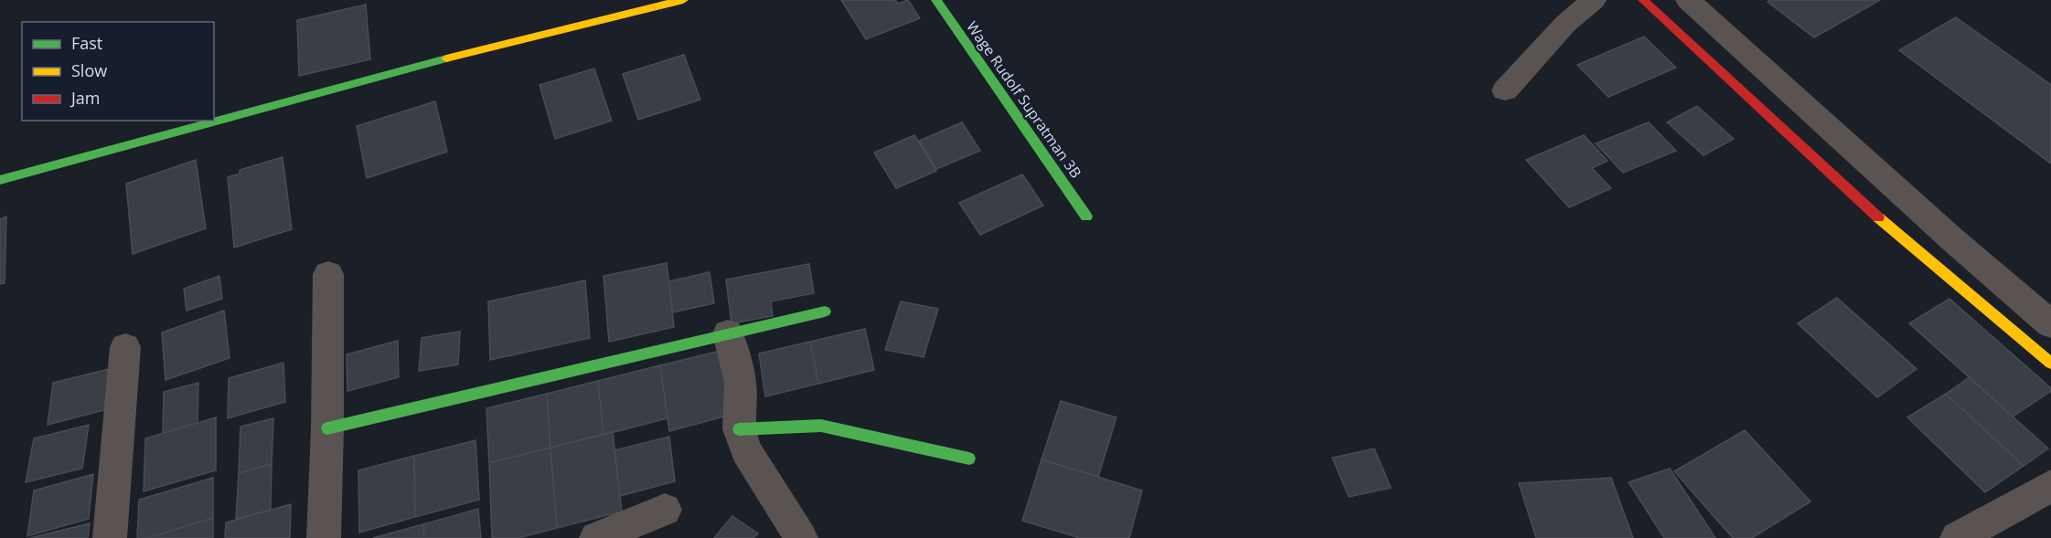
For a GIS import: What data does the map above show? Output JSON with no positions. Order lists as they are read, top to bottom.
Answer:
{
  "streets": {
    "street": ["Wage Rudolf Supratman 3B"]
  },
  "legend": ["Fast", "Slow", "Jam"]
}
